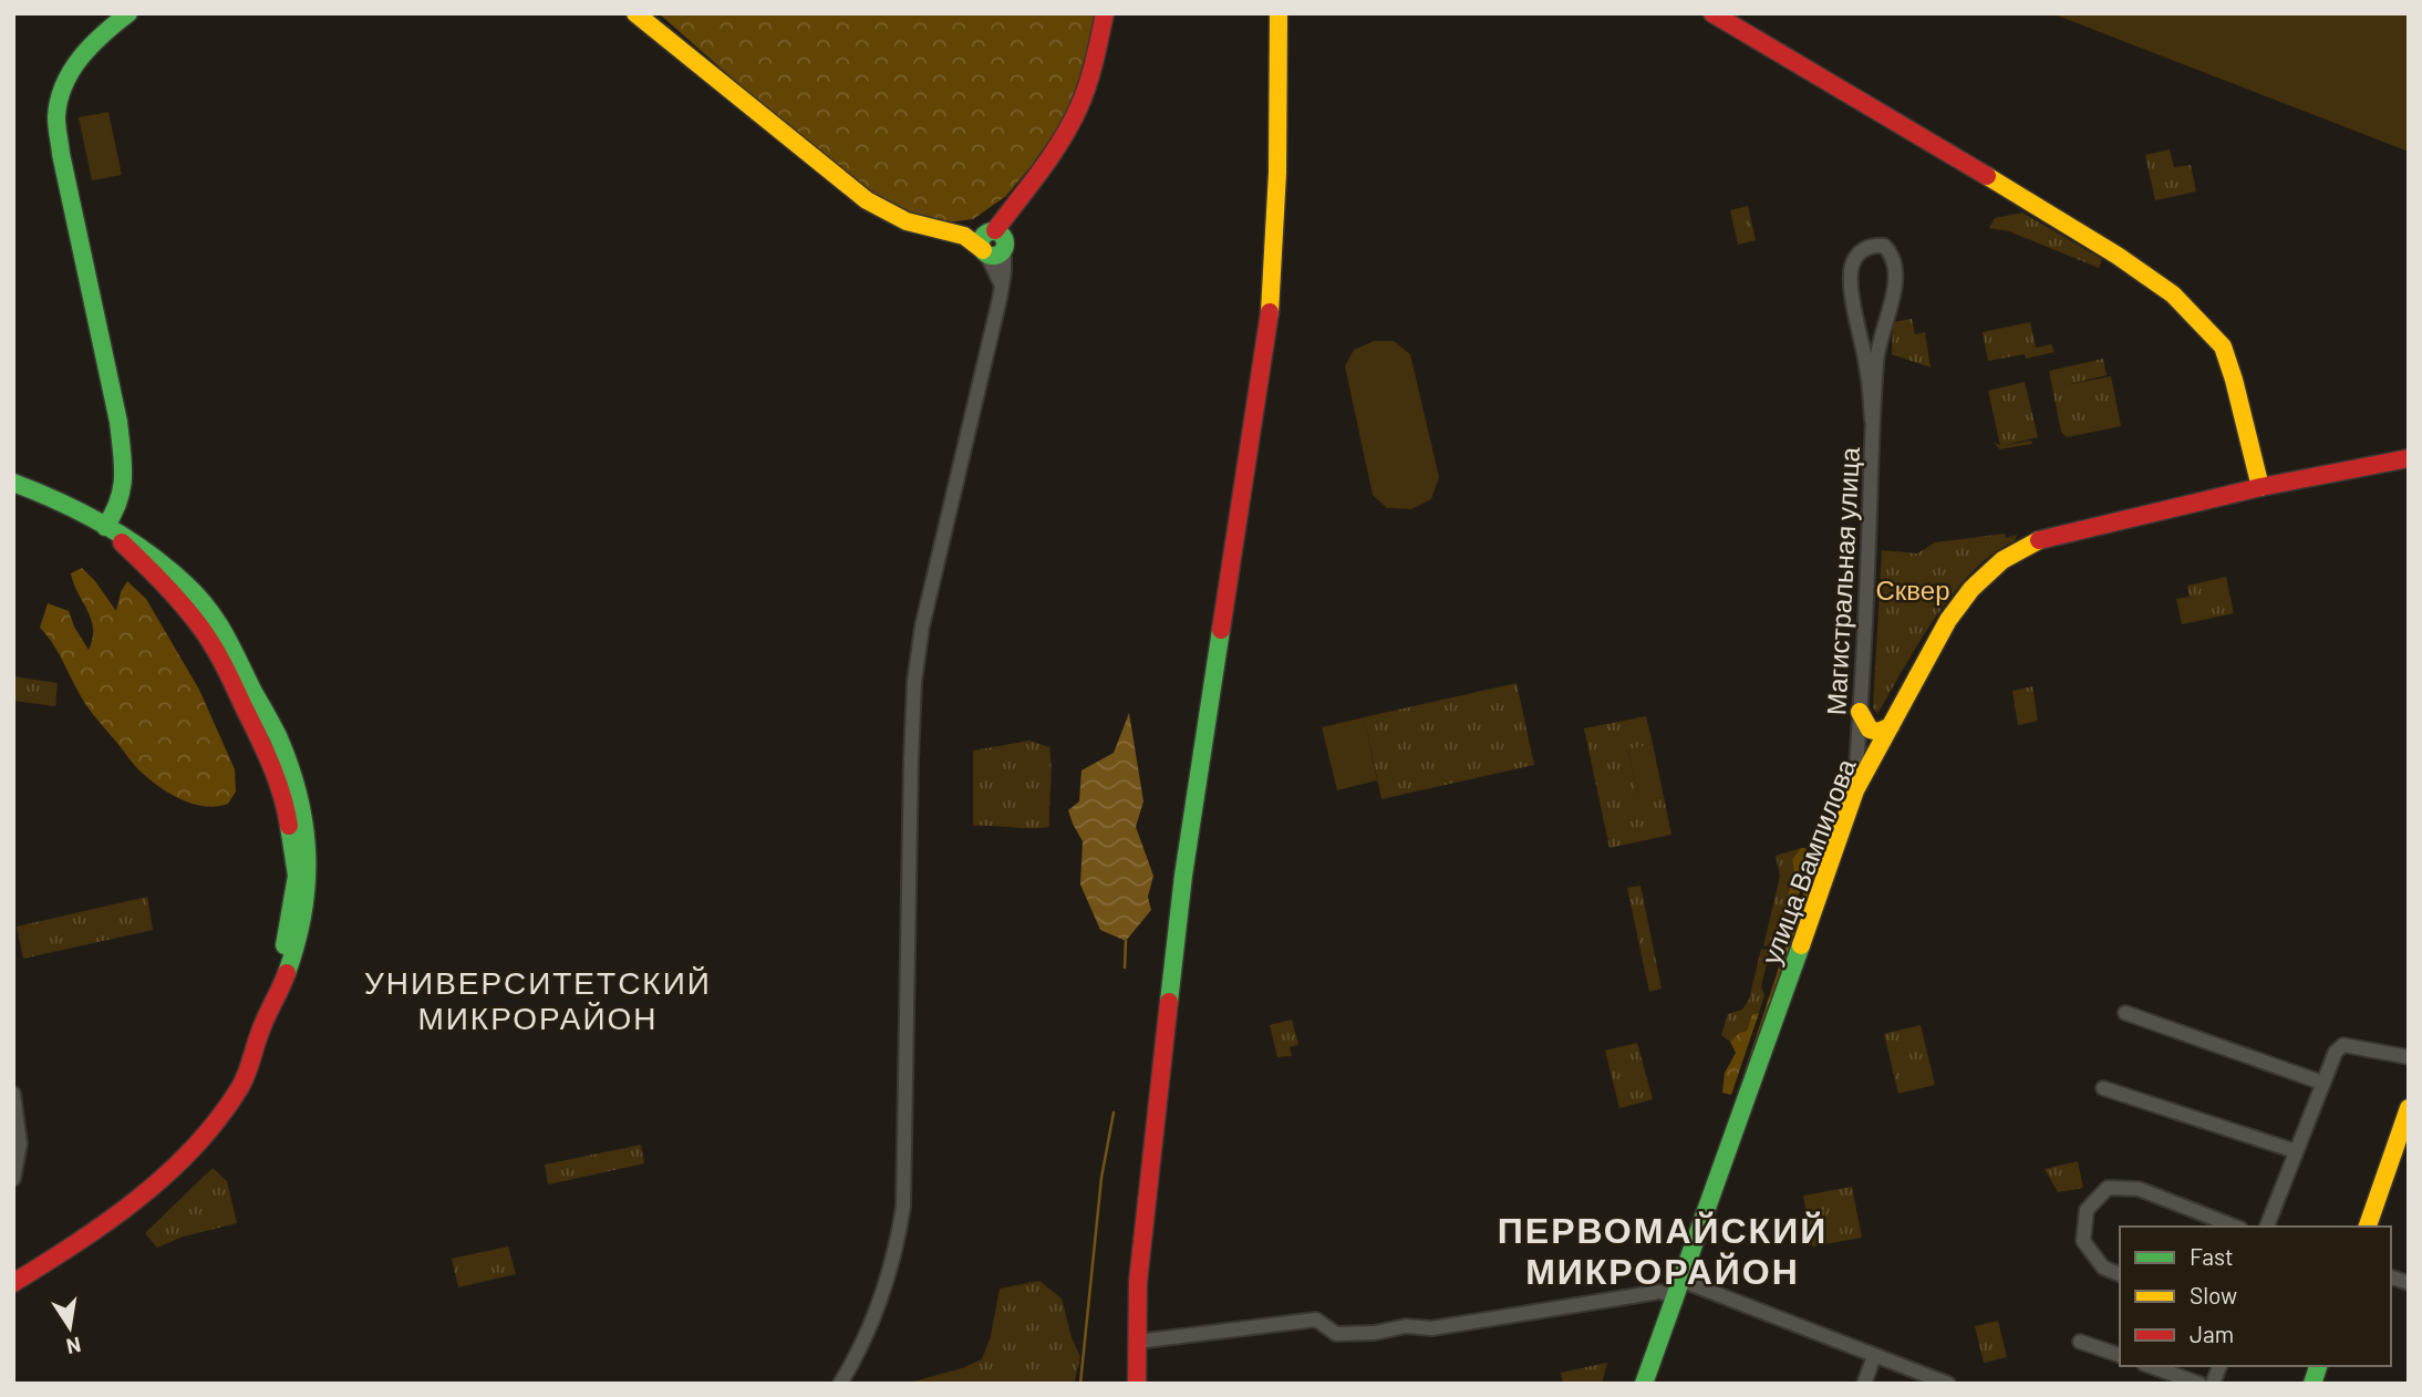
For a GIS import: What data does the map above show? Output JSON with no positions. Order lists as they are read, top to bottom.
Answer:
{
  "streets": {
    "street": ["Магистральная улица", "улица Вампилова"]
  },
  "crossings": [
    ["Магистральная улица", "улица Вампилова"]
  ],
  "districts": ["УНИВЕРСИТЕТСКИЙ МИКРОРАЙОН", "ПЕРВОМАЙСКИЙ МИКРОРАЙОН"],
  "parks": ["Сквер"],
  "legend": ["Fast", "Slow", "Jam"],
  "north": "bottom"
}
